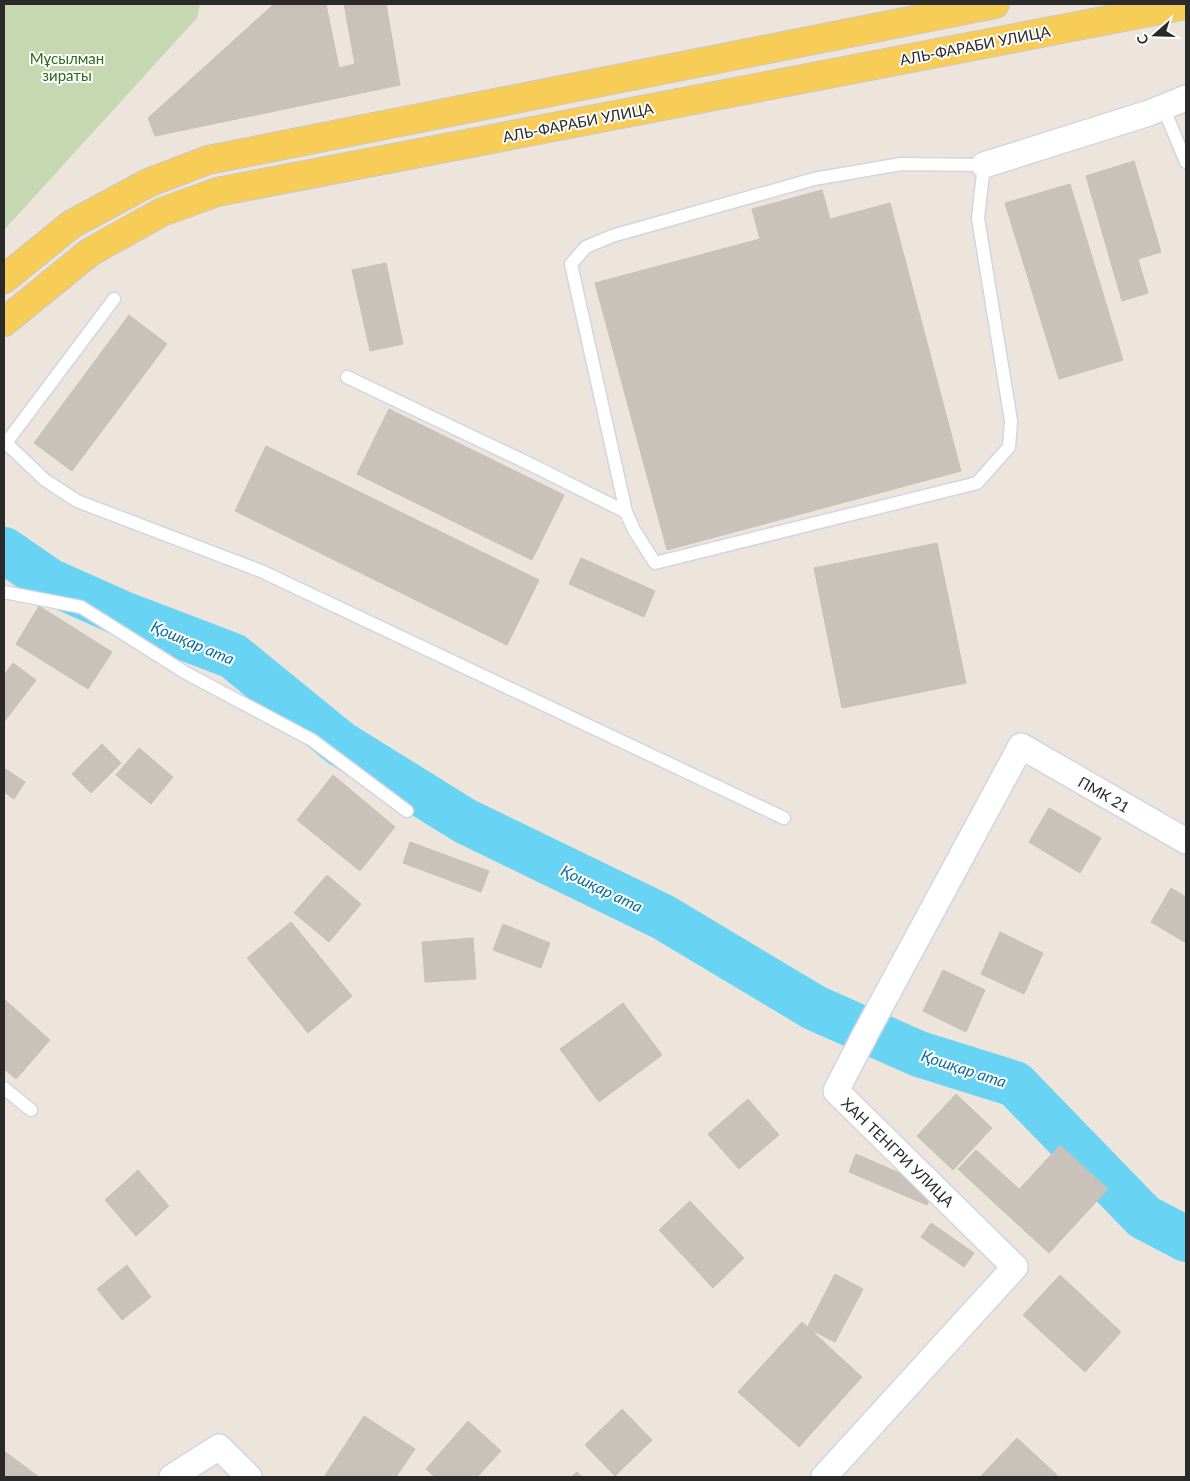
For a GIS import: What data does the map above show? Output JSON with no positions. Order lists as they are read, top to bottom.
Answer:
{
  "streets": {
    "main road": ["АЛЬ-ФАРАБИ УЛИЦА"],
    "street": ["ПМК 21", "ХАН ТЕНГРИ УЛИЦА"]
  },
  "crossings": [
    ["ПМК 21", "ХАН ТЕНГРИ УЛИЦА"]
  ],
  "water": ["Қошқар ата"],
  "parks": ["Мұсылман зираты"],
  "north": "left"
}
